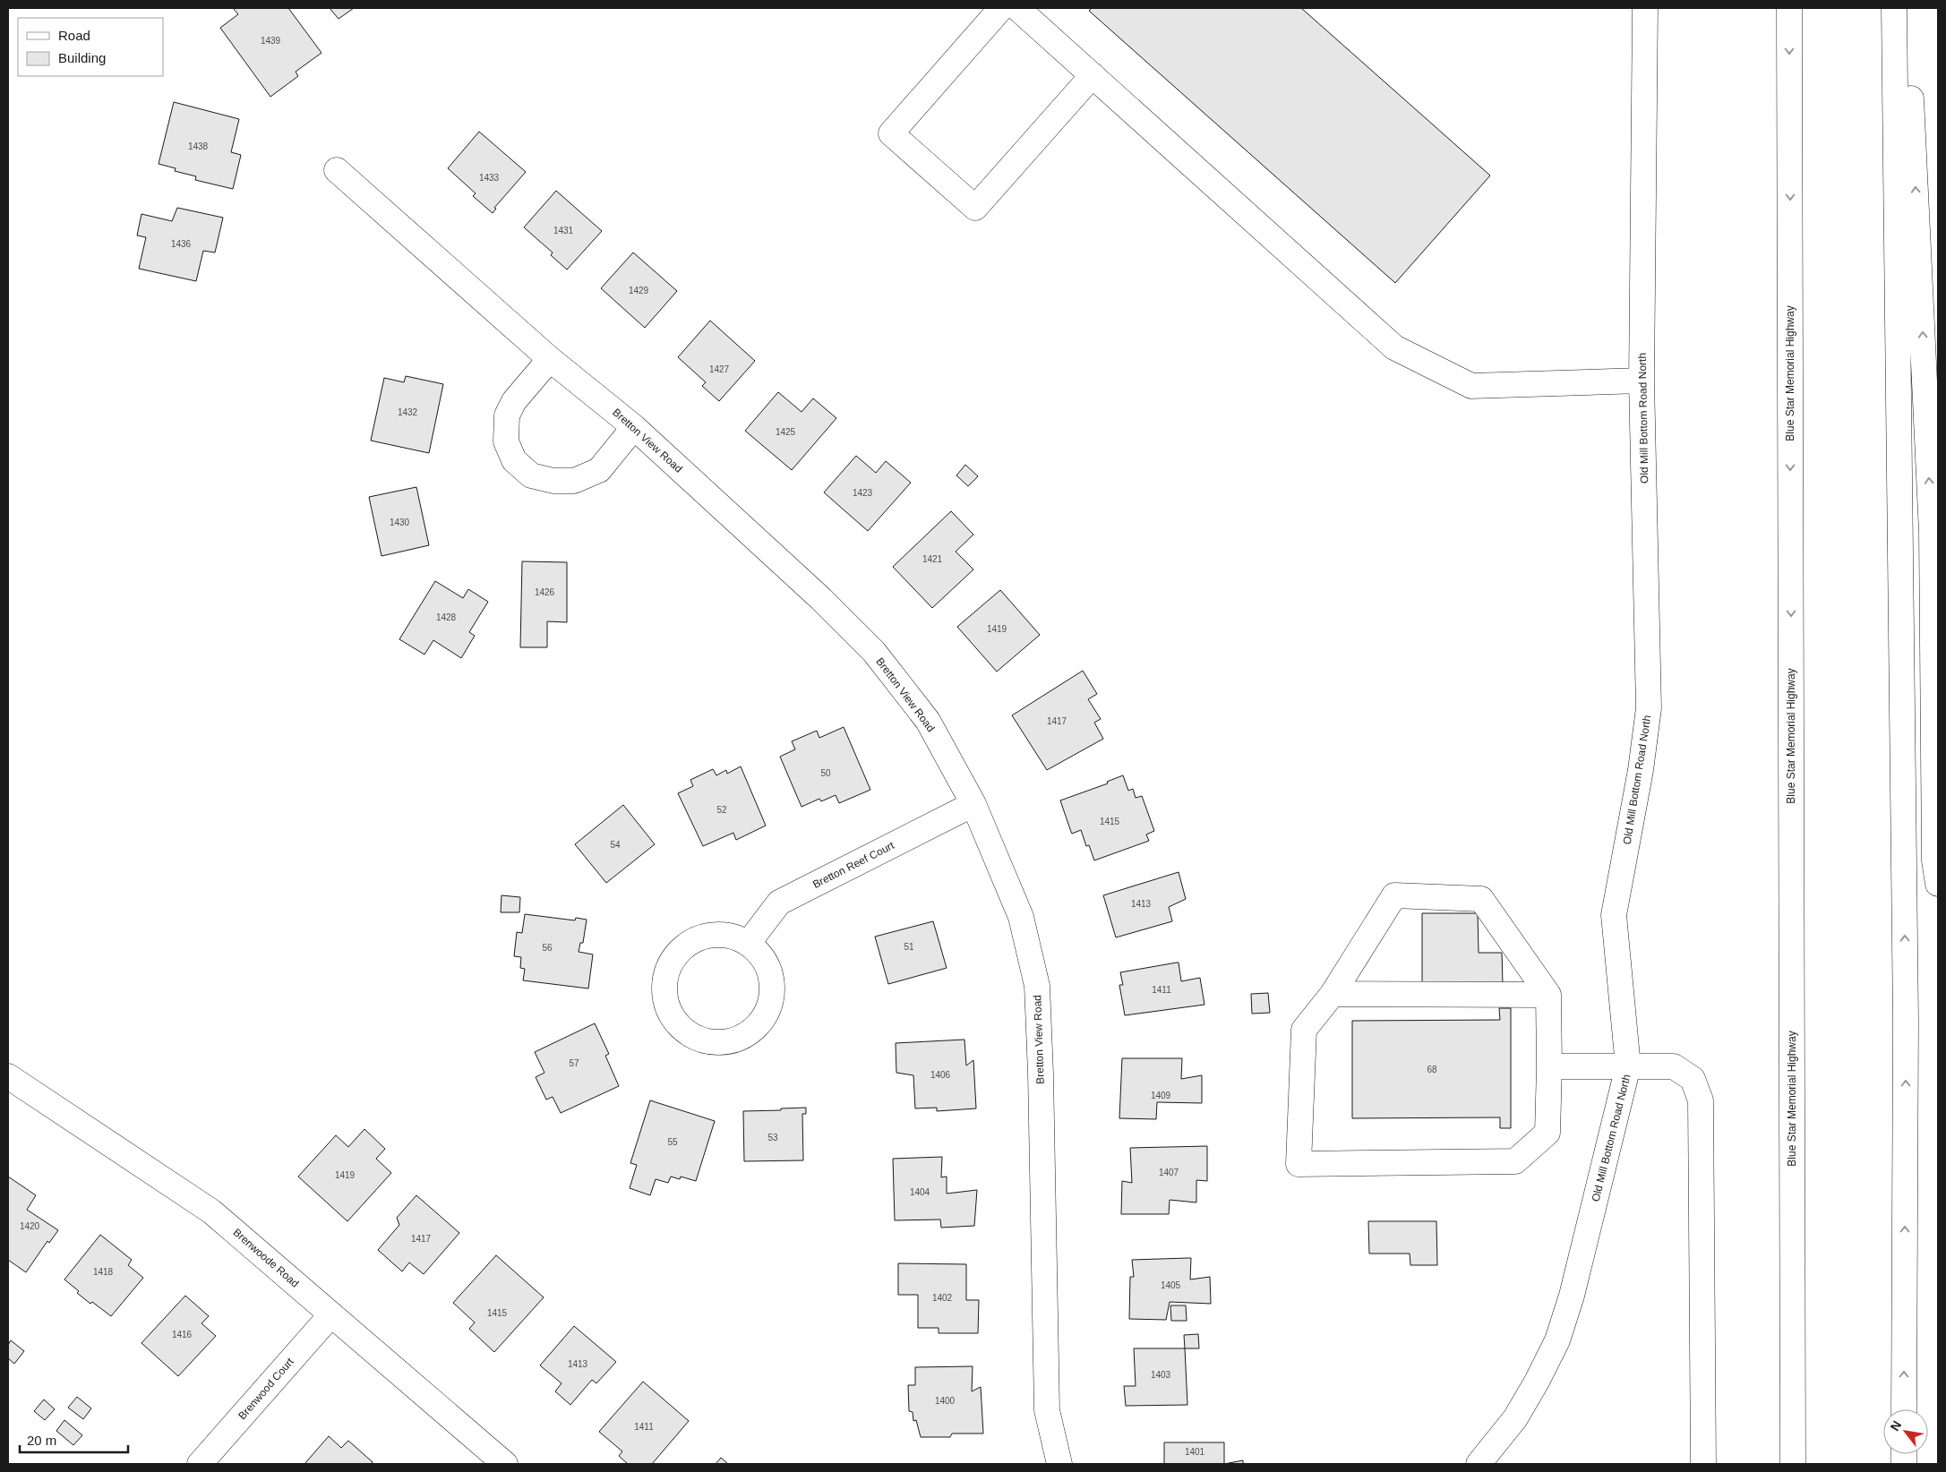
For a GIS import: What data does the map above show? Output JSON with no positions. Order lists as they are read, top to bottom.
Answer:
{
  "streets": {
    "main road": [
      "Blue Star Memorial Highway",
      "Old Mill Bottom Road North",
      "Bretton View Road",
      "Bretton Reef Court",
      "Brenwoode Road",
      "Brenwood Court"
    ]
  },
  "crossings": [
    ["Bretton View Road", "Bretton Reef Court"],
    ["Brenwoode Road", "Brenwood Court"]
  ],
  "house_numbers": [
    "1439",
    "1438",
    "1433",
    "1431",
    "1436",
    "1429",
    "1427",
    "1432",
    "1425",
    "1423",
    "1430",
    "1421",
    "1426",
    "1428",
    "1419",
    "1417",
    "50",
    "52",
    "1415",
    "54",
    "1413",
    "51",
    "56",
    "1411",
    "57",
    "68",
    "1406",
    "1409",
    "53",
    "55",
    "1407",
    "1419",
    "1404",
    "1420",
    "1417",
    "1418",
    "1405",
    "1402",
    "1415",
    "1416",
    "1413",
    "1403",
    "1400",
    "1411",
    "1401"
  ],
  "legend": ["Road", "Building"],
  "scale_bar": "20 m",
  "north": "top left"
}
